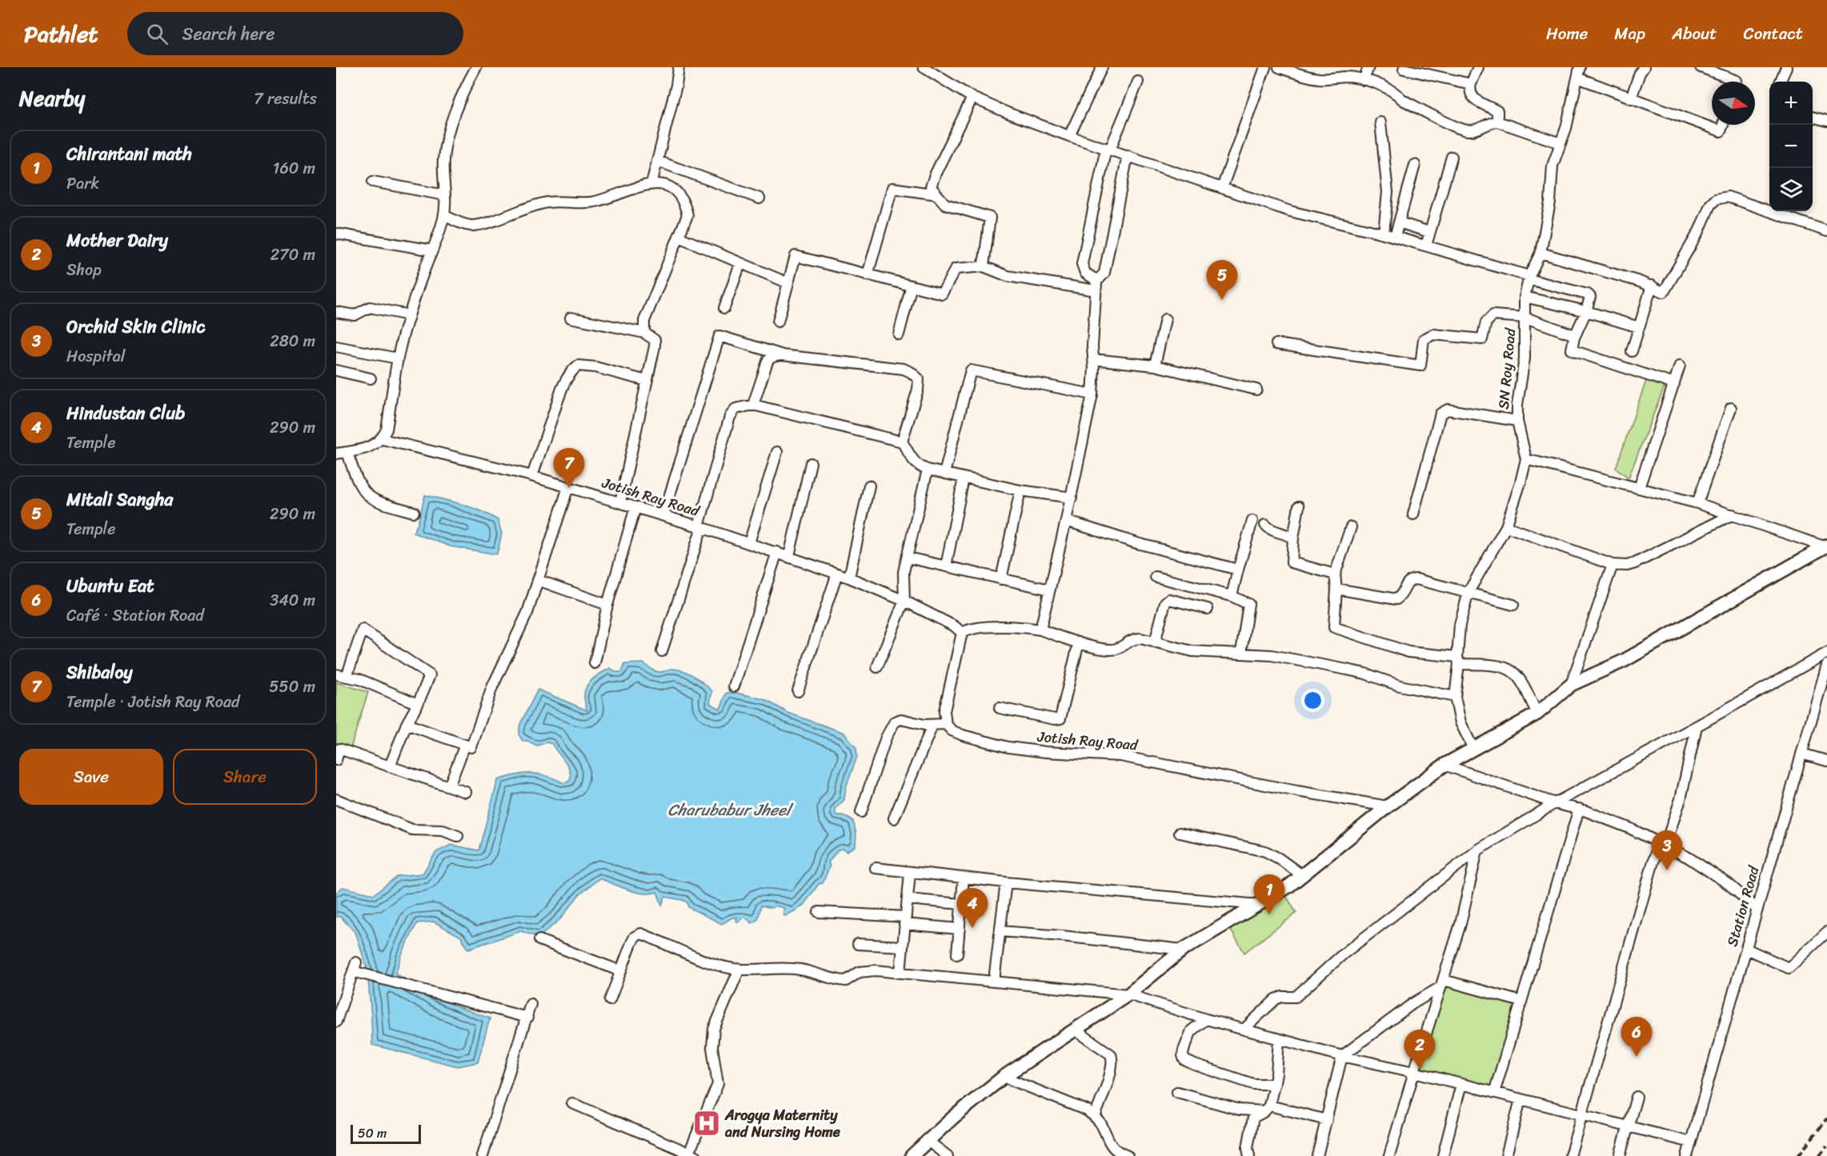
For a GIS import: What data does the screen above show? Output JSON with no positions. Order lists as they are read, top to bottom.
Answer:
{
  "streets": {
    "street": ["SN Roy Road", "Jotish Ray Road", "Station Road"]
  },
  "water": ["Charubabur Jheel"],
  "places": {
    "hospital": ["Arogya Maternity and Nursing Home"]
  },
  "scale_bar": "50 m",
  "north": "right",
  "page": {
    "header": "Pathlet",
    "search": "Search here",
    "nav": [
      "Home",
      "Map",
      "About",
      "Contact"
    ],
    "heading": ["Nearby", "7 results"],
    "map_buttons": ["+", "−"],
    "list": [
      {
        "mark": "1",
        "name": "Chirantani math",
        "note": "Park",
        "value": "160 m"
      },
      {
        "mark": "2",
        "name": "Mother Dairy",
        "note": "Shop",
        "value": "270 m"
      },
      {
        "mark": "3",
        "name": "Orchid Skin Clinic",
        "note": "Hospital",
        "value": "280 m"
      },
      {
        "mark": "4",
        "name": "Hindustan Club",
        "note": "Temple",
        "value": "290 m"
      },
      {
        "mark": "5",
        "name": "Mitali Sangha",
        "note": "Temple",
        "value": "290 m"
      },
      {
        "mark": "6",
        "name": "Ubuntu Eat",
        "note": "Café · Station Road",
        "value": "340 m"
      },
      {
        "mark": "7",
        "name": "Shibaloy",
        "note": "Temple · Jotish Ray Road",
        "value": "550 m"
      }
    ],
    "pins": [
      "5",
      "7",
      "3",
      "1",
      "4",
      "6",
      "2"
    ],
    "buttons": ["Save", "Share"],
    "scale": "50 m"
  }
}
